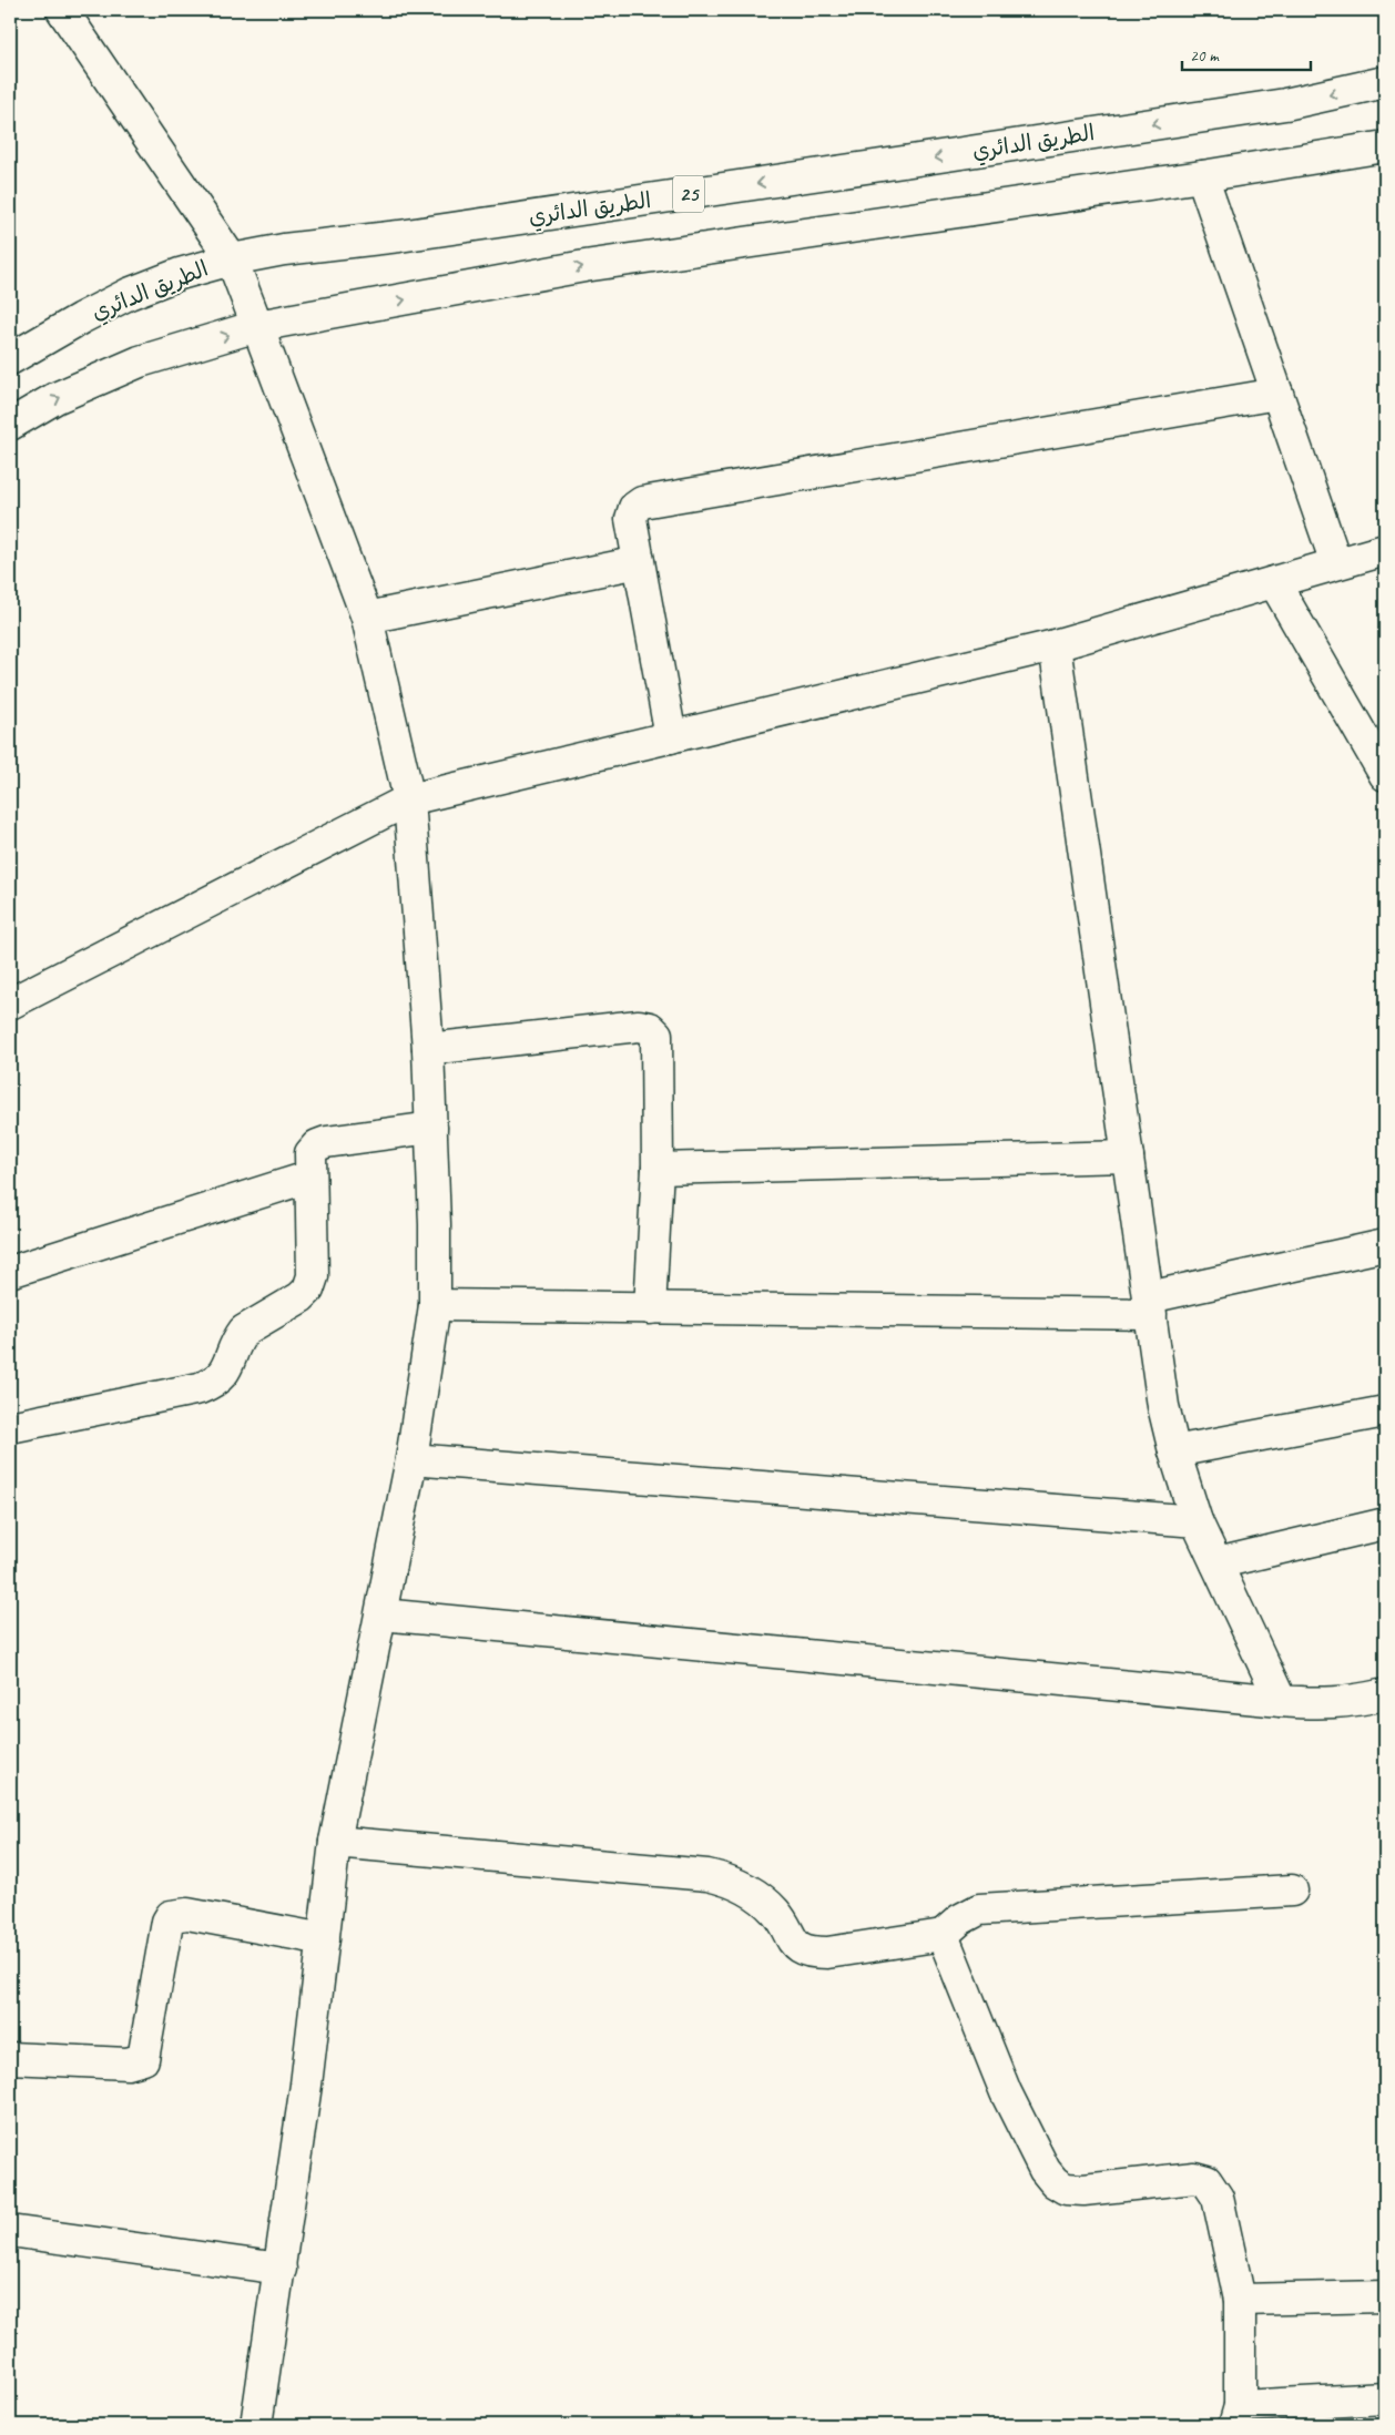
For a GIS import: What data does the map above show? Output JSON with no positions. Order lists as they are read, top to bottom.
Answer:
{
  "streets": {
    "main road": ["الطريق الدائري", "25"]
  },
  "scale_bar": "20 m"
}
